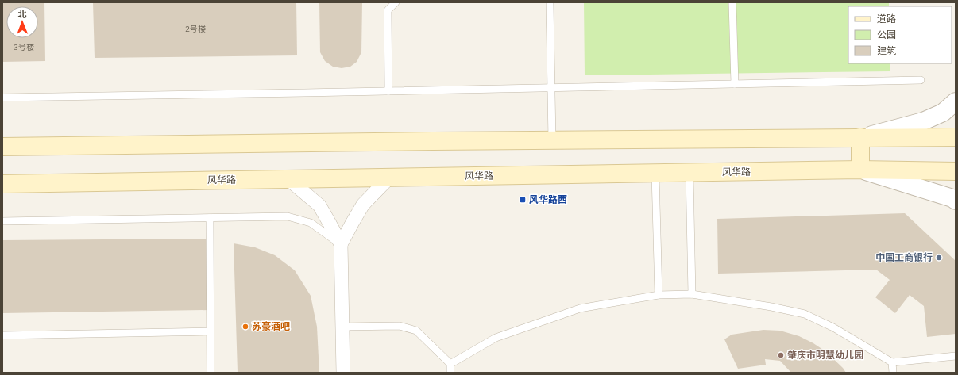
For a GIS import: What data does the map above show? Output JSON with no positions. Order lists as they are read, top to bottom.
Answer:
{
  "streets": {
    "main road": ["风华路"]
  },
  "places": {
    "transit": ["风华路西"],
    "other": ["中国工商银行", "苏豪酒吧", "肇庆市明慧幼儿园"]
  },
  "house_numbers": ["2号楼", "3号楼"],
  "legend": ["道路", "公园", "建筑"],
  "north": "top"
}
